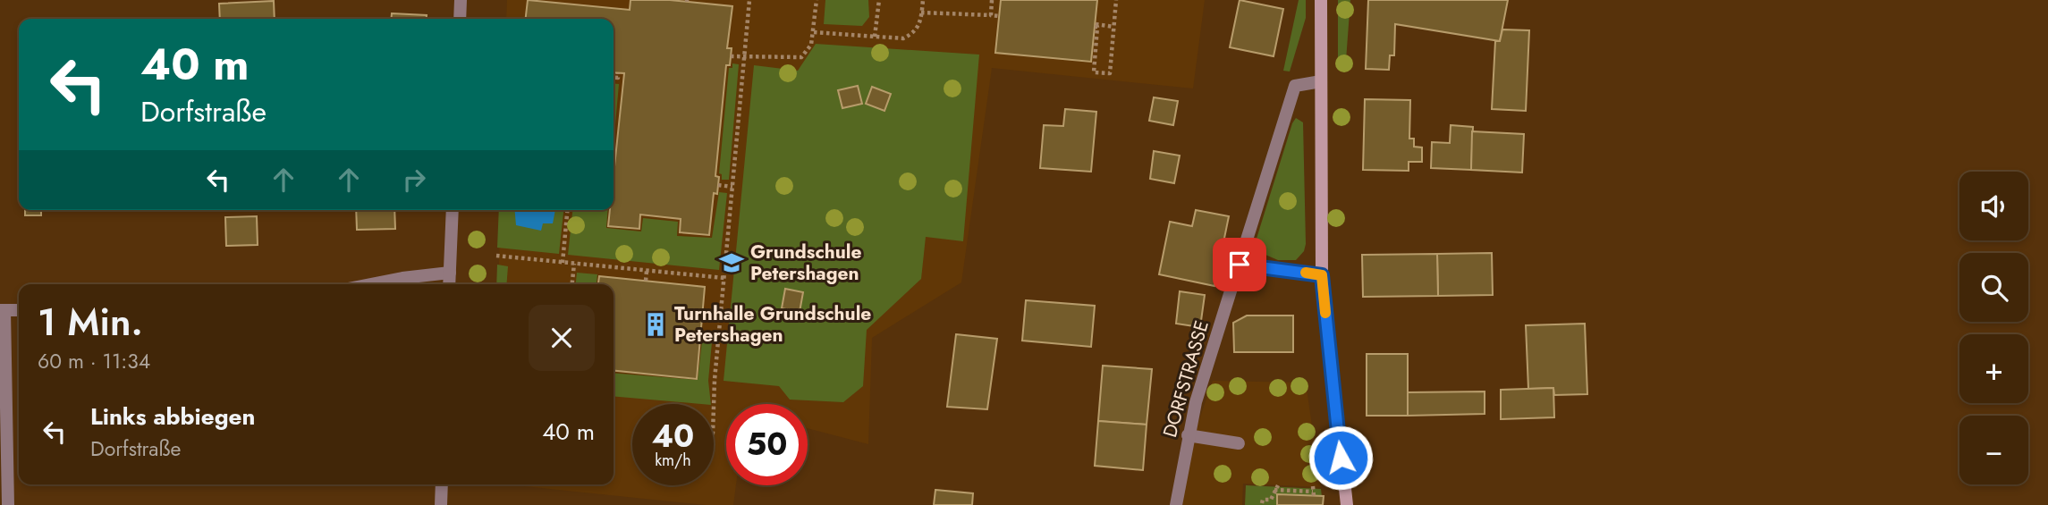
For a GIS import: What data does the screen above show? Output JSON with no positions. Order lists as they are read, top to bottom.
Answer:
{
  "streets": {
    "street": ["DORFSTRASSE"]
  },
  "places": {
    "school or university": ["Grundschule Petershagen"],
    "building": ["Turnhalle Grundschule Petershagen"]
  },
  "page": {
    "turn": ["40 m", "Dorfstraße"],
    "map_buttons": ["+", "−"],
    "heading": ["1 Min.", "60 m · 11:34"],
    "list": [
      {
        "name": "Links abbiegen",
        "note": "Dorfstraße",
        "value": "40 m"
      }
    ],
    "speed": "40 km/h",
    "limit": "50"
  }
}
